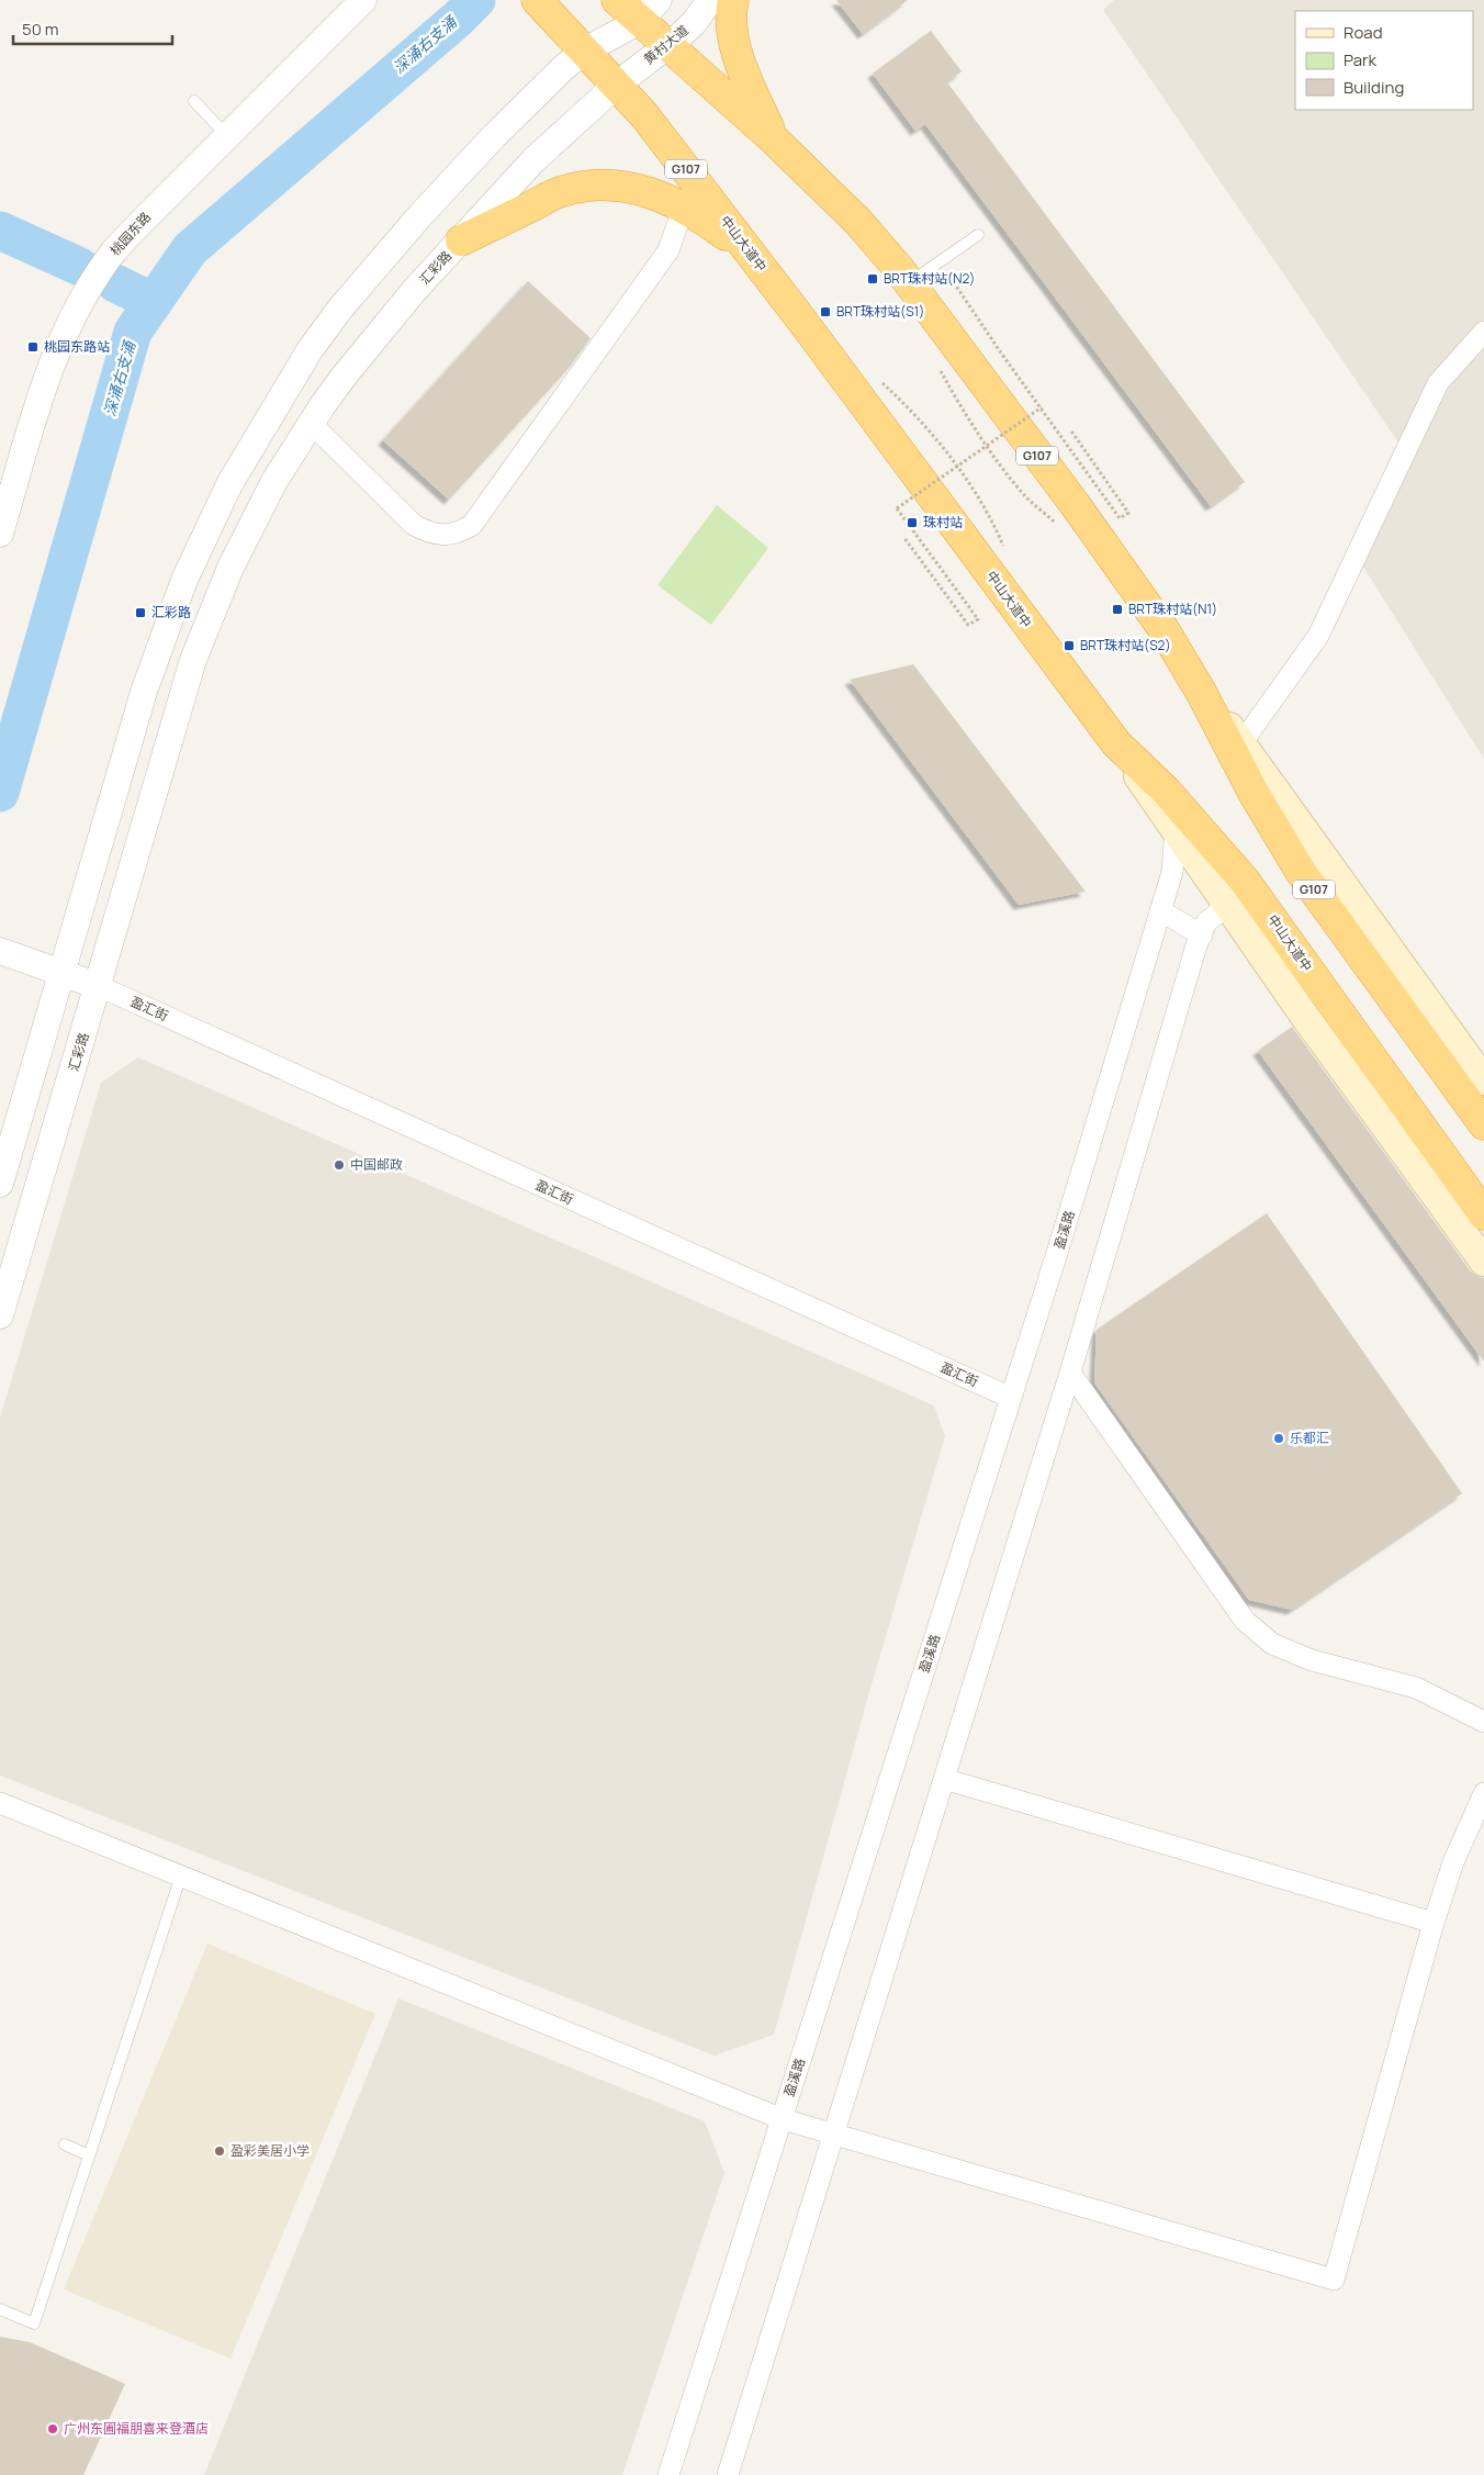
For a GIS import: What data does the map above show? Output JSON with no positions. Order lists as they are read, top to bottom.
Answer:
{
  "streets": {
    "highway": ["G107", "中山大道中"],
    "street": [
      "黄村大道",
      "桃园东路",
      "汇彩路",
      "盈汇街",
      "盈溪路"
    ]
  },
  "crossings": [
    ["黄村大道", "G107"],
    ["黄村大道", "中山大道中"],
    ["黄村大道", "汇彩路"],
    ["中山大道中", "汇彩路"],
    ["汇彩路", "盈汇街"],
    ["盈汇街", "盈溪路"]
  ],
  "water": ["深涌右支涌"],
  "places": {
    "transit": [
      "BRT珠村站(N2)",
      "BRT珠村站(S1)",
      "桃园东路站",
      "珠村站",
      "BRT珠村站(N1)",
      "汇彩路",
      "BRT珠村站(S2)"
    ],
    "other": [
      "中国邮政",
      "乐都汇",
      "盈彩美居小学",
      "广州东圃福朋喜来登酒店"
    ]
  },
  "legend": ["Road", "Park", "Building"],
  "scale_bar": "50 m"
}
